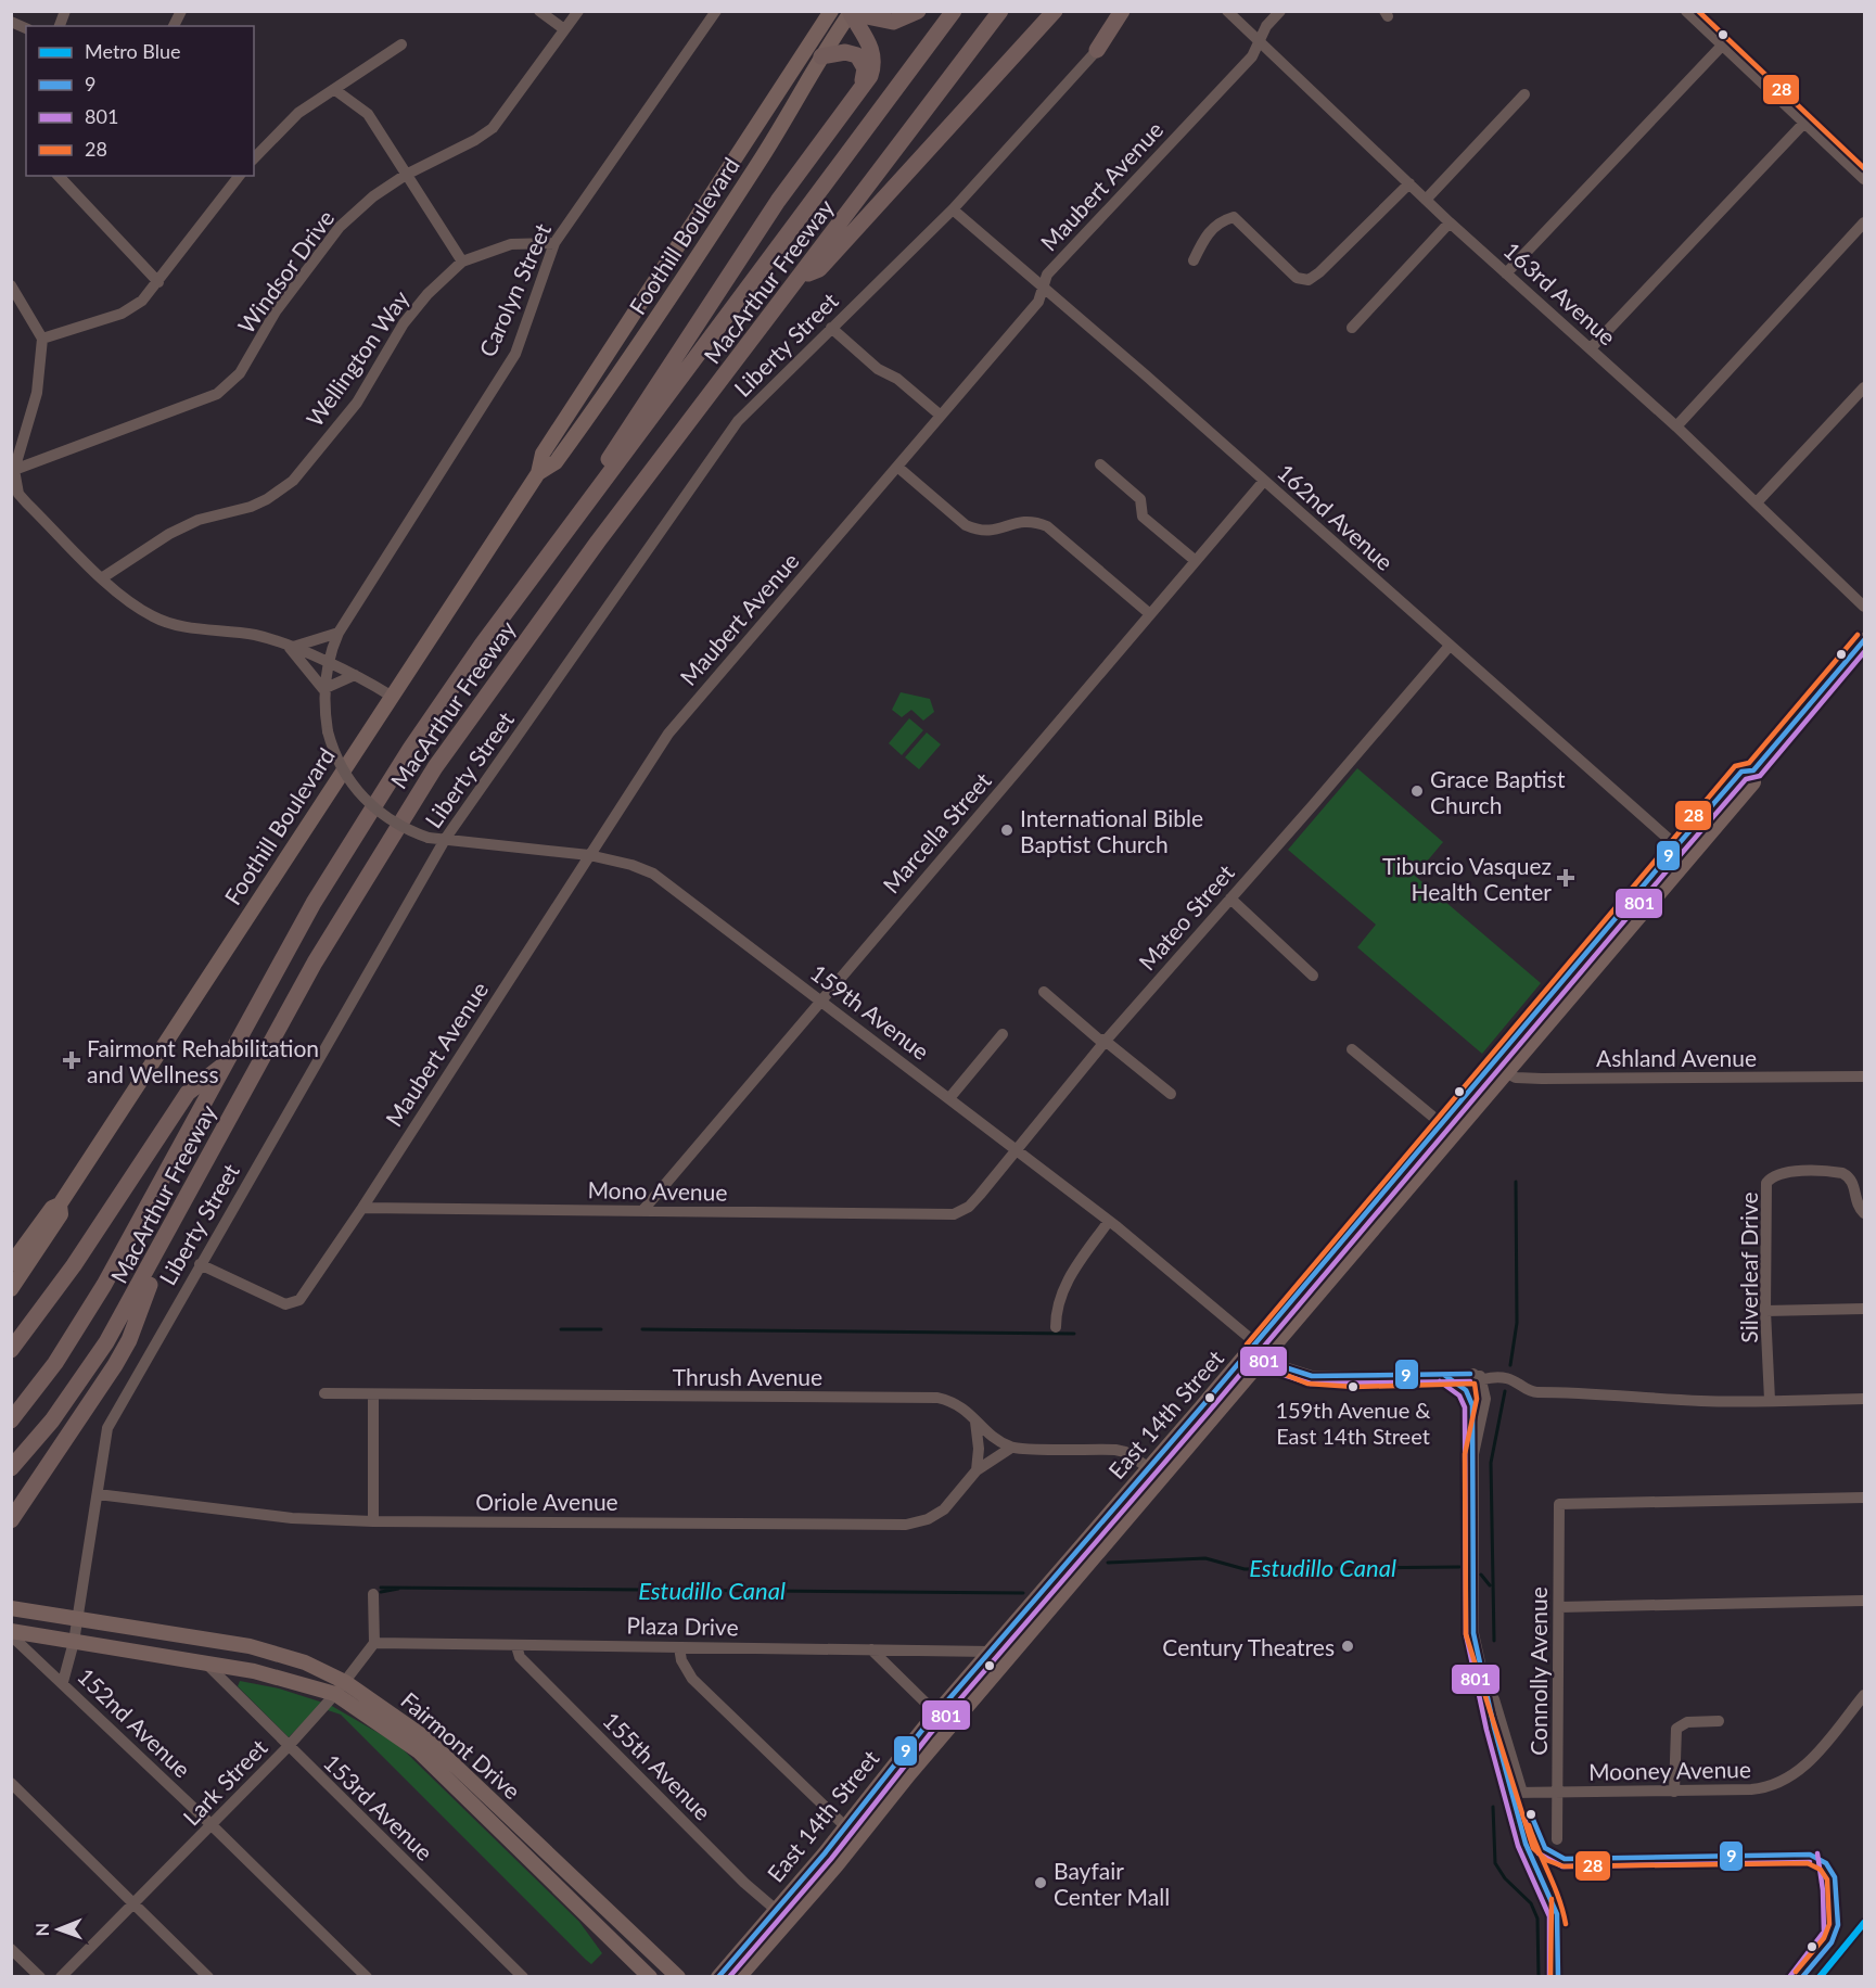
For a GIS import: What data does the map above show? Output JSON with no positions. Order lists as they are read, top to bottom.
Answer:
{
  "streets": {
    "highway": ["MacArthur Freeway"],
    "main road": ["Foothill Boulevard", "East 14th Street", "Fairmont Drive"],
    "street": [
      "Maubert Avenue",
      "Windsor Drive",
      "Carolyn Street",
      "163rd Avenue",
      "Liberty Street",
      "Wellington Way",
      "162nd Avenue",
      "Marcella Street",
      "Mateo Street",
      "159th Avenue",
      "Ashland Avenue",
      "Mono Avenue",
      "Silverleaf Drive",
      "Thrush Avenue",
      "Oriole Avenue",
      "Plaza Drive",
      "Connolly Avenue",
      "152nd Avenue",
      "155th Avenue",
      "Mooney Avenue",
      "Lark Street",
      "153rd Avenue"
    ]
  },
  "crossings": [
    ["Maubert Avenue", "163rd Avenue"],
    ["Maubert Avenue", "Liberty Street"],
    ["Maubert Avenue", "162nd Avenue"],
    ["Maubert Avenue", "159th Avenue"],
    ["Maubert Avenue", "Mono Avenue"],
    ["Carolyn Street", "Wellington Way"],
    ["Carolyn Street", "159th Avenue"],
    ["Liberty Street", "162nd Avenue"],
    ["Liberty Street", "159th Avenue"],
    ["Liberty Street", "Oriole Avenue"],
    ["Liberty Street", "152nd Avenue"],
    ["Liberty Street", "Fairmont Drive"],
    ["162nd Avenue", "Marcella Street"],
    ["162nd Avenue", "Mateo Street"],
    ["162nd Avenue", "East 14th Street"],
    ["Marcella Street", "159th Avenue"],
    ["Marcella Street", "Mono Avenue"],
    ["Mateo Street", "159th Avenue"],
    ["Mateo Street", "Mono Avenue"],
    ["159th Avenue", "Silverleaf Drive"],
    ["159th Avenue", "East 14th Street"],
    ["Ashland Avenue", "East 14th Street"],
    ["Thrush Avenue", "Oriole Avenue"],
    ["East 14th Street", "Plaza Drive"],
    ["East 14th Street", "155th Avenue"],
    ["Plaza Drive", "155th Avenue"],
    ["Plaza Drive", "Lark Street"],
    ["Connolly Avenue", "Mooney Avenue"],
    ["152nd Avenue", "Fairmont Drive"],
    ["152nd Avenue", "Lark Street"],
    ["Fairmont Drive", "Lark Street"],
    ["Fairmont Drive", "153rd Avenue"],
    ["Lark Street", "153rd Avenue"]
  ],
  "water": ["Estudillo Canal"],
  "places": {
    "other": [
      "Grace Baptist Church",
      "International Bible Baptist Church",
      "159th Avenue & East 14th Street",
      "Century Theatres",
      "Bayfair Center Mall"
    ],
    "health": ["Tiburcio Vasquez Health Center", "Fairmont Rehabilitation and Wellness"]
  },
  "lines": [
    "transit line 28",
    "transit line 9",
    "transit line 801",
    "metro line Blue"
  ],
  "legend": [
    "Metro Blue",
    "9",
    "801",
    "28"
  ],
  "north": "left"
}
